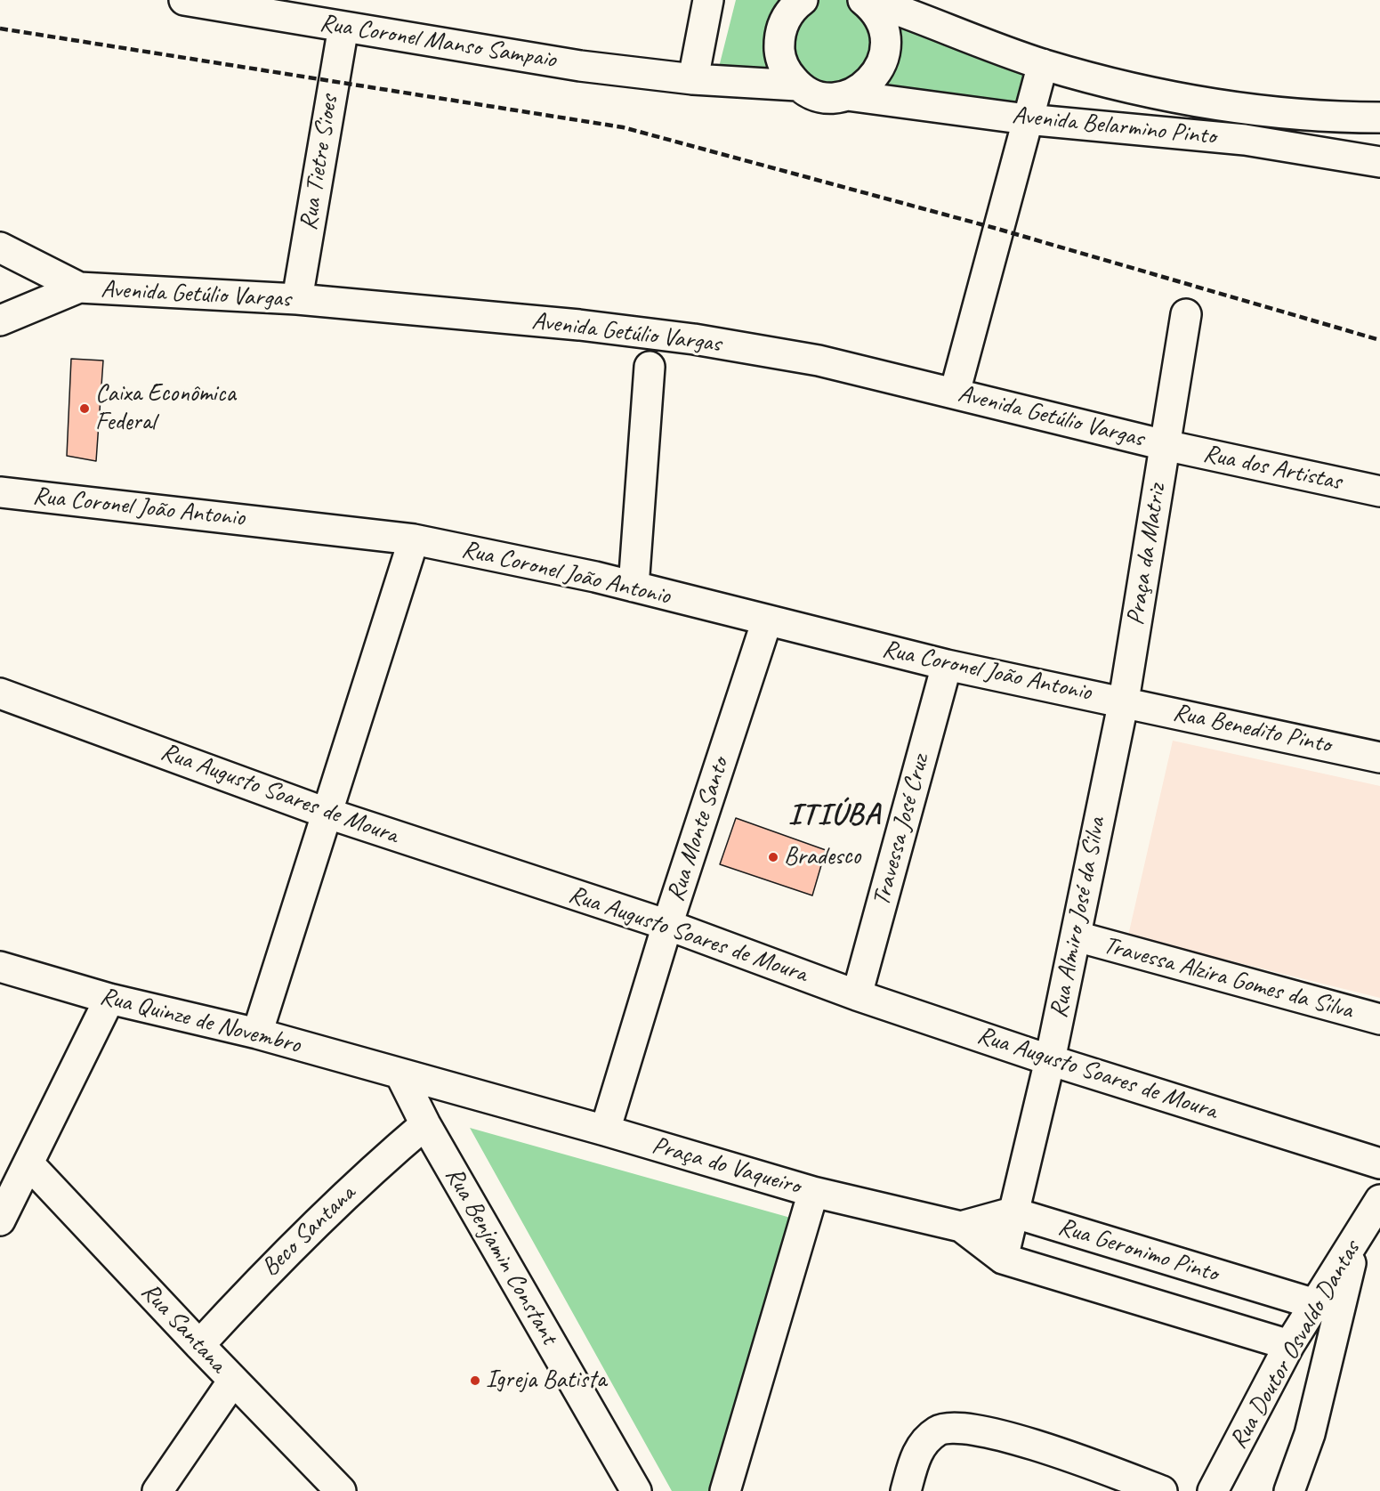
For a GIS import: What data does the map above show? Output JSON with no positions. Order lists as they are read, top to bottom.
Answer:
{
  "streets": {
    "street": [
      "Rua Coronel Manso Sampaio",
      "Avenida Belarmino Pinto",
      "Rua Tietre Sioes",
      "Avenida Getúlio Vargas",
      "Rua dos Artistas",
      "Rua Coronel João Antonio",
      "Praça da Matriz",
      "Rua Benedito Pinto",
      "Rua Augusto Soares de Moura",
      "Rua Monte Santo",
      "Travessa José Cruz",
      "Rua Almiro José da Silva",
      "Travessa Alzira Gomes da Silva",
      "Rua Quinze de Novembro",
      "Praça do Vaqueiro",
      "Beco Santana",
      "Rua Geronimo Pinto",
      "Rua Benjamin Constant",
      "Rua Santana",
      "Rua Doutor Osvaldo Dantas"
    ]
  },
  "crossings": [
    ["Rua Coronel Manso Sampaio", "Avenida Belarmino Pinto"],
    ["Rua Coronel Manso Sampaio", "Rua Tietre Sioes"],
    ["Rua Tietre Sioes", "Avenida Getúlio Vargas"],
    ["Avenida Getúlio Vargas", "Rua dos Artistas"],
    ["Avenida Getúlio Vargas", "Praça da Matriz"],
    ["Rua dos Artistas", "Praça da Matriz"],
    ["Rua Coronel João Antonio", "Praça da Matriz"],
    ["Rua Coronel João Antonio", "Rua Benedito Pinto"],
    ["Rua Coronel João Antonio", "Rua Monte Santo"],
    ["Rua Coronel João Antonio", "Travessa José Cruz"],
    ["Rua Coronel João Antonio", "Rua Almiro José da Silva"],
    ["Praça da Matriz", "Rua Benedito Pinto"],
    ["Praça da Matriz", "Rua Almiro José da Silva"],
    ["Rua Benedito Pinto", "Rua Almiro José da Silva"],
    ["Rua Augusto Soares de Moura", "Rua Monte Santo"],
    ["Rua Augusto Soares de Moura", "Travessa José Cruz"],
    ["Rua Augusto Soares de Moura", "Rua Almiro José da Silva"],
    ["Rua Monte Santo", "Praça do Vaqueiro"],
    ["Rua Almiro José da Silva", "Travessa Alzira Gomes da Silva"],
    ["Rua Almiro José da Silva", "Rua Geronimo Pinto"],
    ["Rua Quinze de Novembro", "Praça do Vaqueiro"],
    ["Rua Quinze de Novembro", "Rua Benjamin Constant"],
    ["Praça do Vaqueiro", "Rua Geronimo Pinto"],
    ["Praça do Vaqueiro", "Rua Benjamin Constant"],
    ["Beco Santana", "Rua Benjamin Constant"],
    ["Beco Santana", "Rua Santana"],
    ["Rua Geronimo Pinto", "Rua Doutor Osvaldo Dantas"]
  ],
  "districts": ["ITIÚBA"],
  "places": ["Caixa Econômica Federal", "Bradesco", "Igreja Batista"]
}
